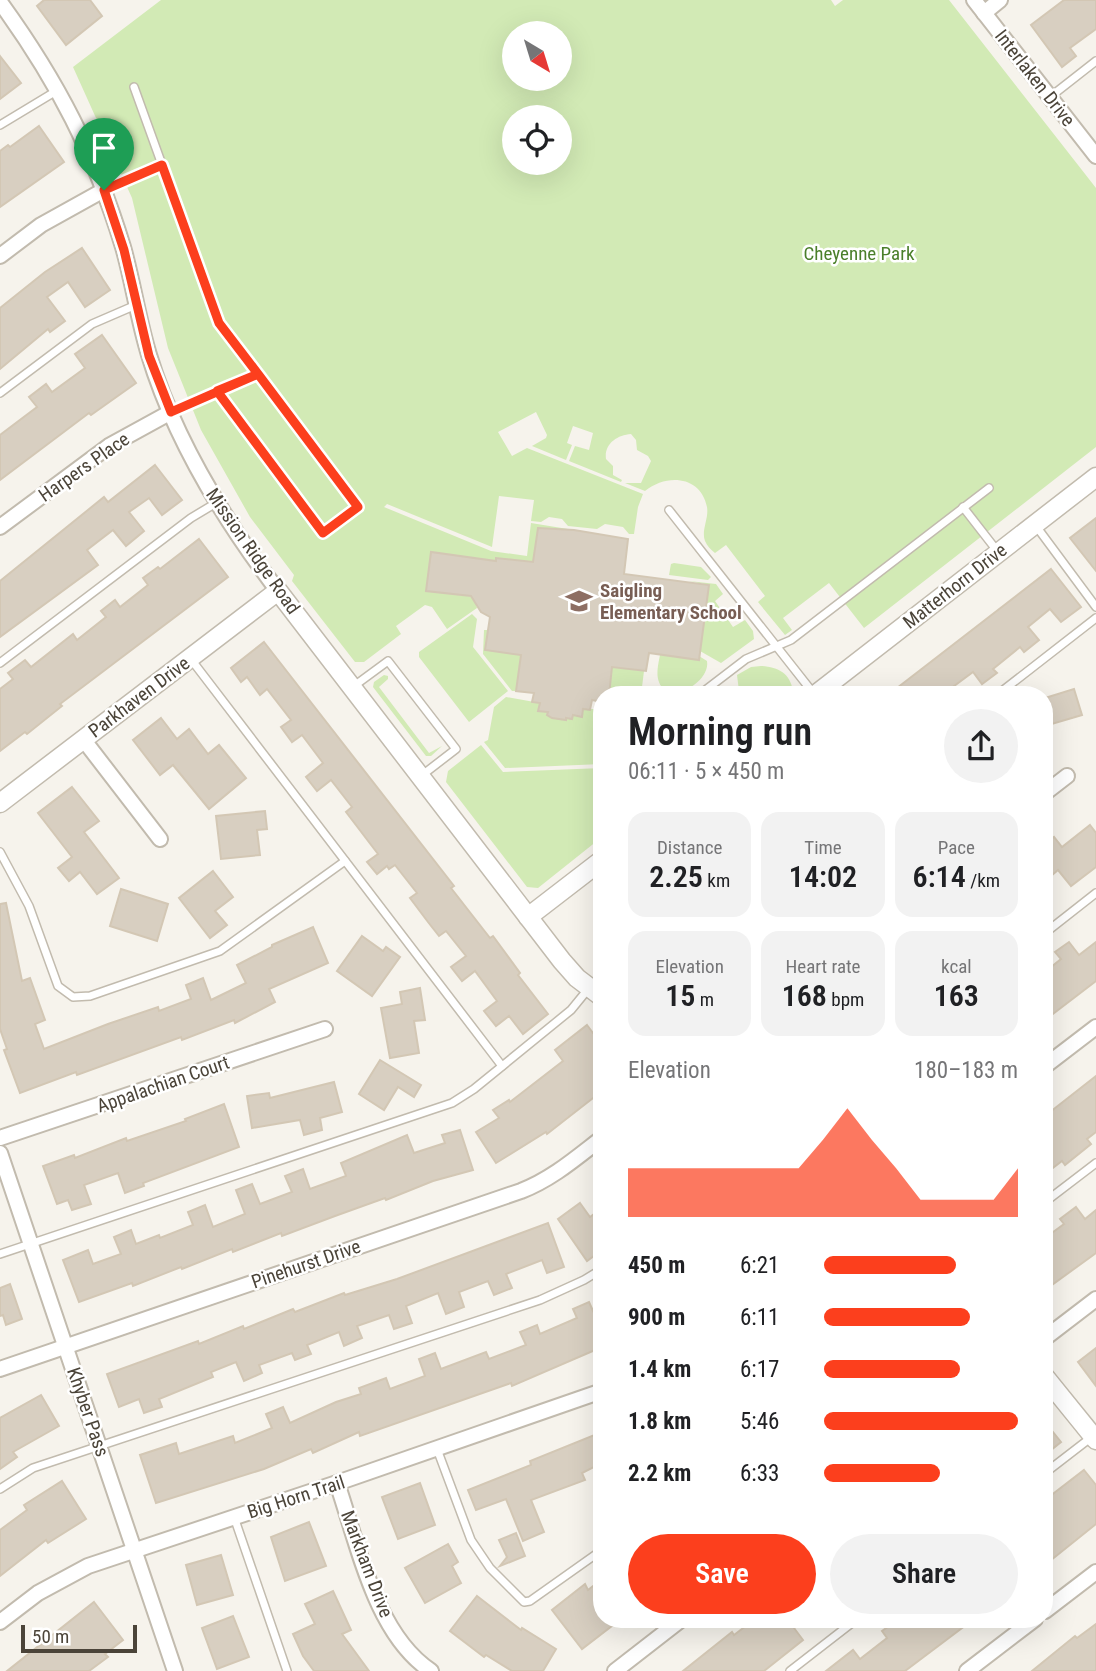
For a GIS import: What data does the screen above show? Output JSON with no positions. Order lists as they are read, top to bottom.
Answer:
{
  "streets": {
    "street": [
      "Interlaken Drive",
      "Harpers Place",
      "Mission Ridge Road",
      "Matterhorn Drive",
      "Parkhaven Drive",
      "Appalachian Court",
      "Pinehurst Drive",
      "Khyber Pass",
      "Big Horn Trail",
      "Markham Drive"
    ]
  },
  "crossings": [
    ["Harpers Place", "Mission Ridge Road"],
    ["Mission Ridge Road", "Parkhaven Drive"],
    ["Pinehurst Drive", "Khyber Pass"],
    ["Khyber Pass", "Big Horn Trail"],
    ["Big Horn Trail", "Markham Drive"]
  ],
  "parks": ["Cheyenne Park"],
  "places": {
    "school or university": ["Saigling Elementary School"]
  },
  "scale_bar": "50 m",
  "north": "bottom right",
  "page": {
    "heading": ["Morning run", "06:11 · 5 × 450 m"],
    "stats": [
      ["Distance", "2.25 km"],
      ["Time", "14:02"],
      ["Pace", "6:14 /km"],
      ["Elevation", "15 m"],
      ["Heart rate", "168 bpm"],
      ["kcal", "163"]
    ],
    "chart": ["Elevation", "180–183 m"],
    "list": [
      {
        "name": "450 m",
        "note": "6:21"
      },
      {
        "name": "900 m",
        "note": "6:11"
      },
      {
        "name": "1.4 km",
        "note": "6:17"
      },
      {
        "name": "1.8 km",
        "note": "5:46"
      },
      {
        "name": "2.2 km",
        "note": "6:33"
      }
    ],
    "buttons": ["Save", "Share"],
    "scale": "50 m"
  }
}
